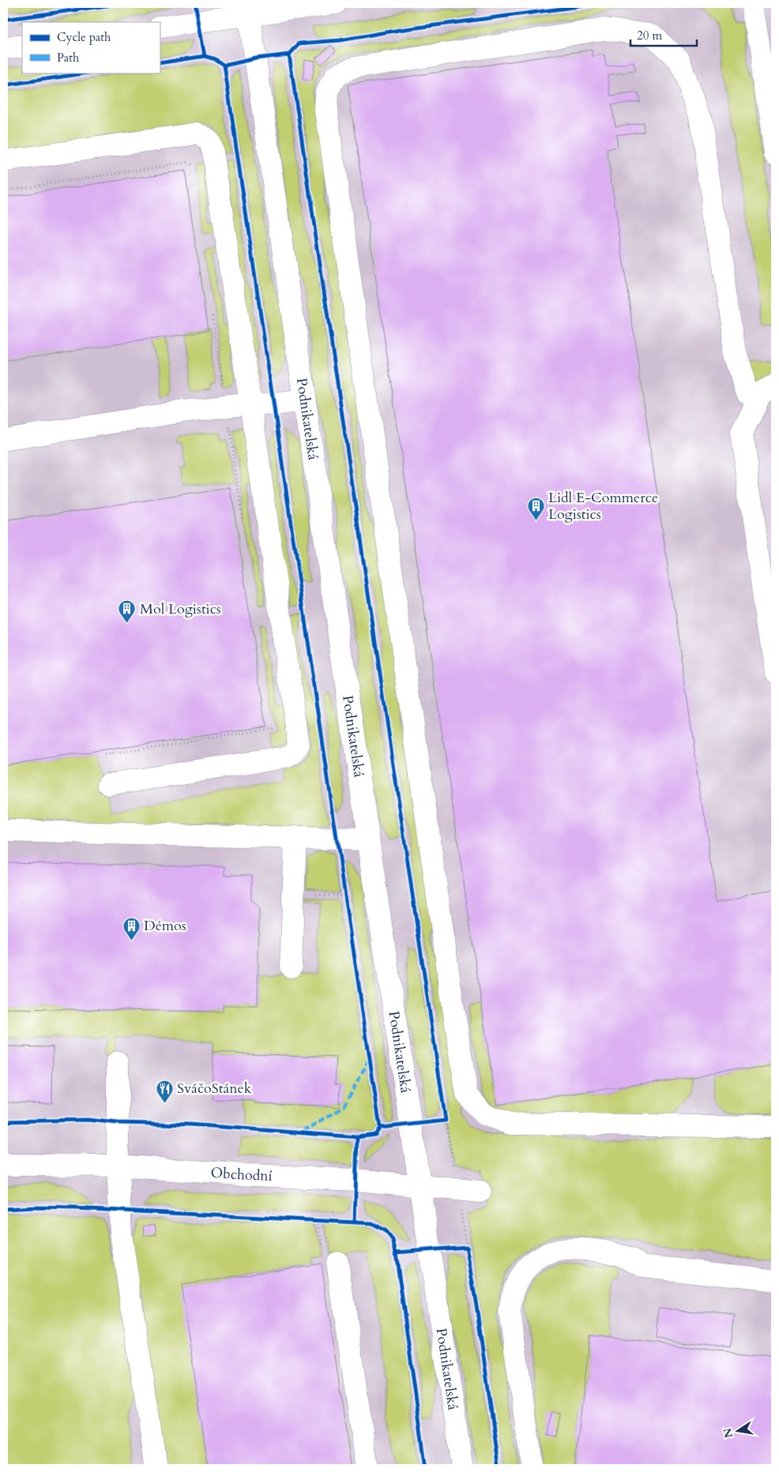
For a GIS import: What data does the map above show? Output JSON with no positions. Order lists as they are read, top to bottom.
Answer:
{
  "streets": {
    "street": ["Podnikatelská", "Obchodní"]
  },
  "crossings": [
    ["Podnikatelská", "Obchodní"]
  ],
  "places": {
    "building": ["Lidl E-Commerce Logistics", "Mol Logistics", "Démos"],
    "restaurant": ["SváčoStánek"]
  },
  "legend": ["Cycle path", "Path"],
  "scale_bar": "20 m",
  "north": "left"
}
